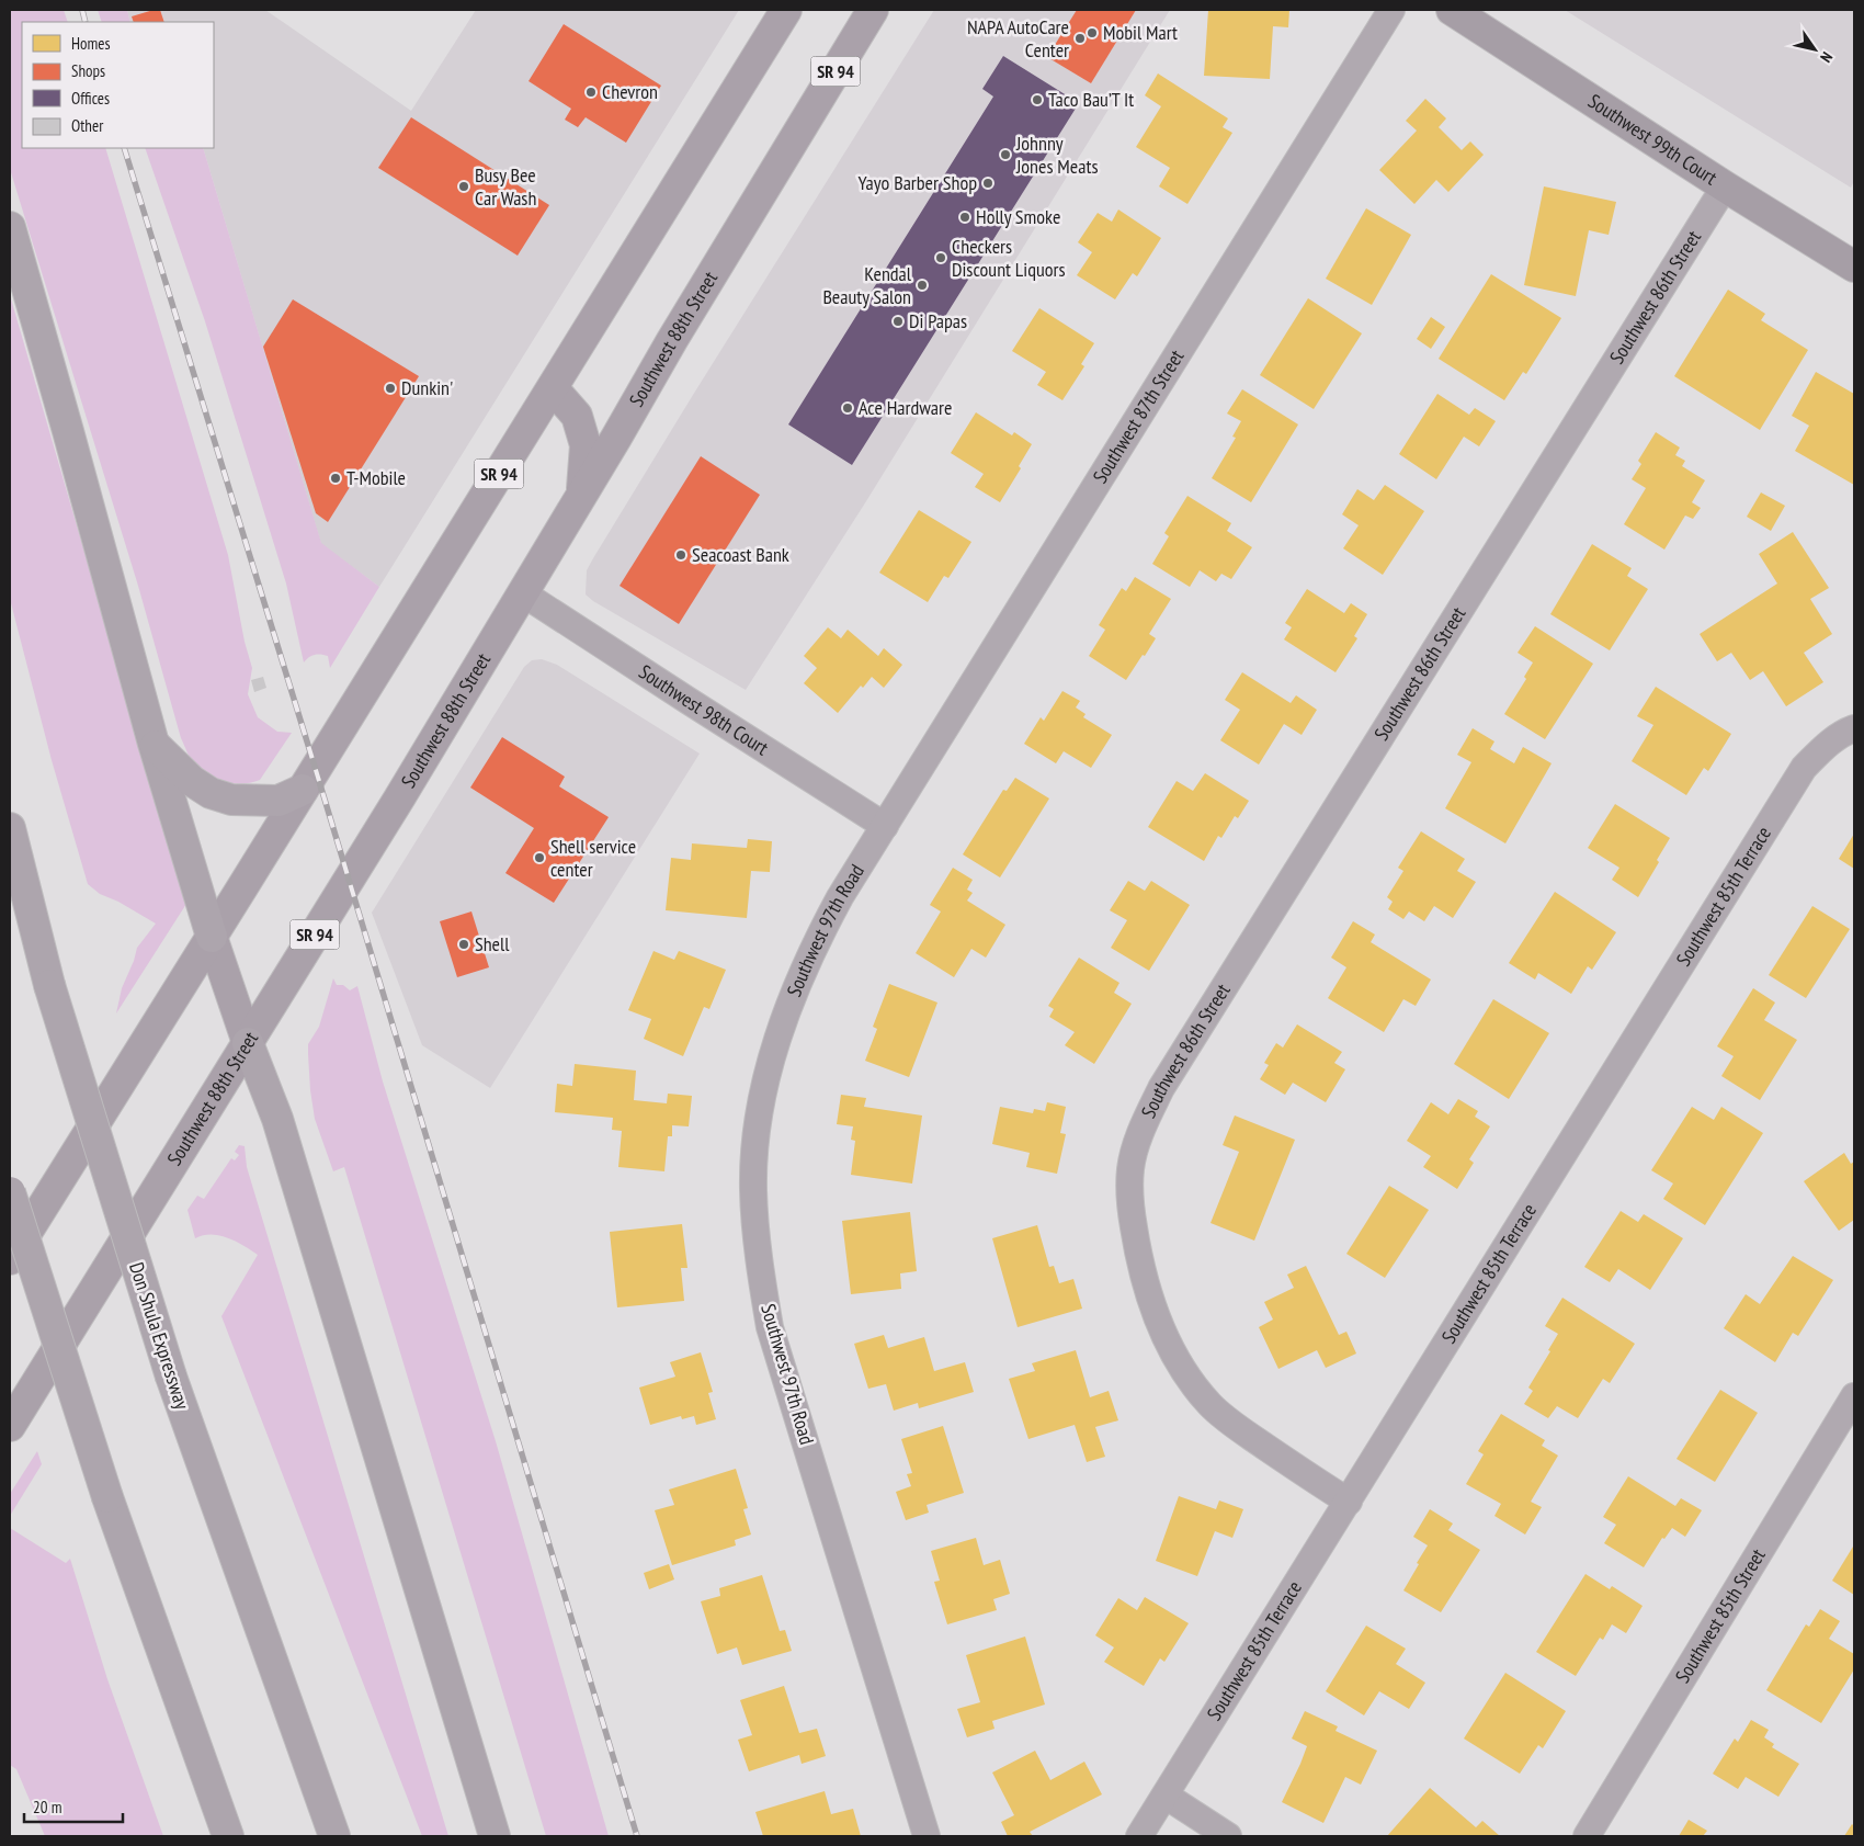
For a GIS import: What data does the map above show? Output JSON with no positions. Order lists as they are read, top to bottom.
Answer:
{
  "streets": {
    "highway": ["Don Shula Expressway"],
    "main road": ["SR 94", "Southwest 88th Street"],
    "street": [
      "Southwest 99th Court",
      "Southwest 86th Street",
      "Southwest 87th Street",
      "Southwest 98th Court",
      "Southwest 85th Terrace",
      "Southwest 97th Road",
      "Southwest 85th Street"
    ]
  },
  "crossings": [
    ["Southwest 99th Court", "Southwest 86th Street"],
    ["Southwest 86th Street", "Southwest 85th Terrace"],
    ["Southwest 88th Street", "Southwest 98th Court"],
    ["Southwest 87th Street", "Southwest 98th Court"],
    ["Southwest 87th Street", "Southwest 97th Road"],
    ["Southwest 98th Court", "Southwest 97th Road"]
  ],
  "places": [
    "Mobil Mart",
    "NAPA AutoCare Center",
    "Chevron",
    "Taco Bau’T It",
    "Johnny Jones Meats",
    "Yayo Barber Shop",
    "Busy Bee Car Wash",
    "Holly Smoke",
    "Checkers Discount Liquors",
    "Kendal Beauty Salon",
    "Di Papas",
    "Dunkin'",
    "Ace Hardware",
    "T-Mobile",
    "Seacoast Bank",
    "Shell service center",
    "Shell"
  ],
  "legend": [
    "Homes",
    "Shops",
    "Offices",
    "Other"
  ],
  "scale_bar": "20 m",
  "north": "bottom right"
}
